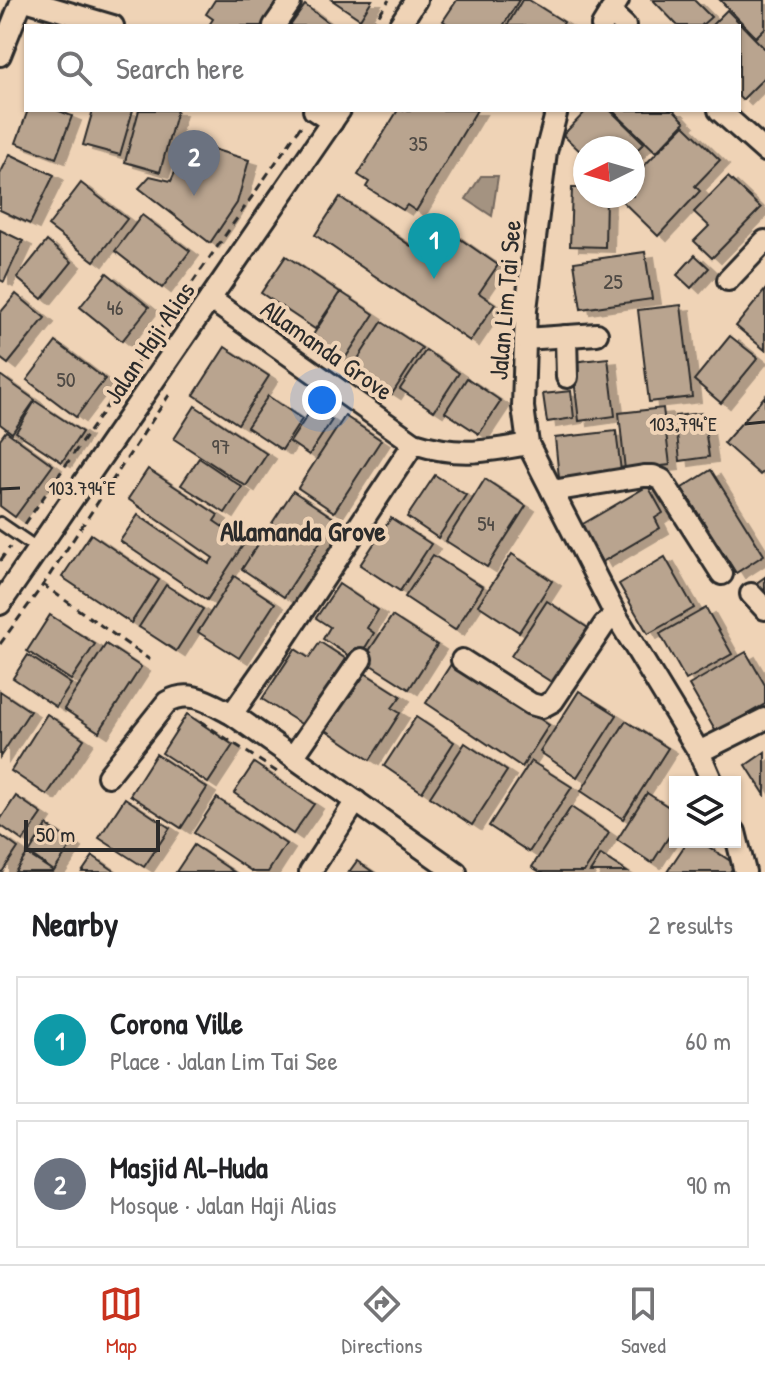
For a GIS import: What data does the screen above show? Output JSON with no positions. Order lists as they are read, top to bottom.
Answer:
{
  "streets": {
    "street": ["Jalan Lim Tai See", "Jalan Haji Alias", "Allamanda Grove"]
  },
  "crossings": [
    ["Jalan Lim Tai See", "Allamanda Grove"],
    ["Jalan Haji Alias", "Allamanda Grove"]
  ],
  "districts": ["Allamanda Grove"],
  "house_numbers": [
    "35",
    "25",
    "46",
    "50",
    "97",
    "54"
  ],
  "scale_bar": "50 m",
  "north": "left",
  "page": {
    "search": "Search here",
    "pins": ["2", "1"],
    "scale": "50 m",
    "heading": ["Nearby", "2 results"],
    "list": [
      {
        "mark": "1",
        "name": "Corona Ville",
        "note": "Place · Jalan Lim Tai See",
        "value": "60 m"
      },
      {
        "mark": "2",
        "name": "Masjid Al-Huda",
        "note": "Mosque · Jalan Haji Alias",
        "value": "90 m"
      }
    ],
    "nav": ["Map", "Directions", "Saved"]
  },
  "coordinates": ["103.794°E"]
}
